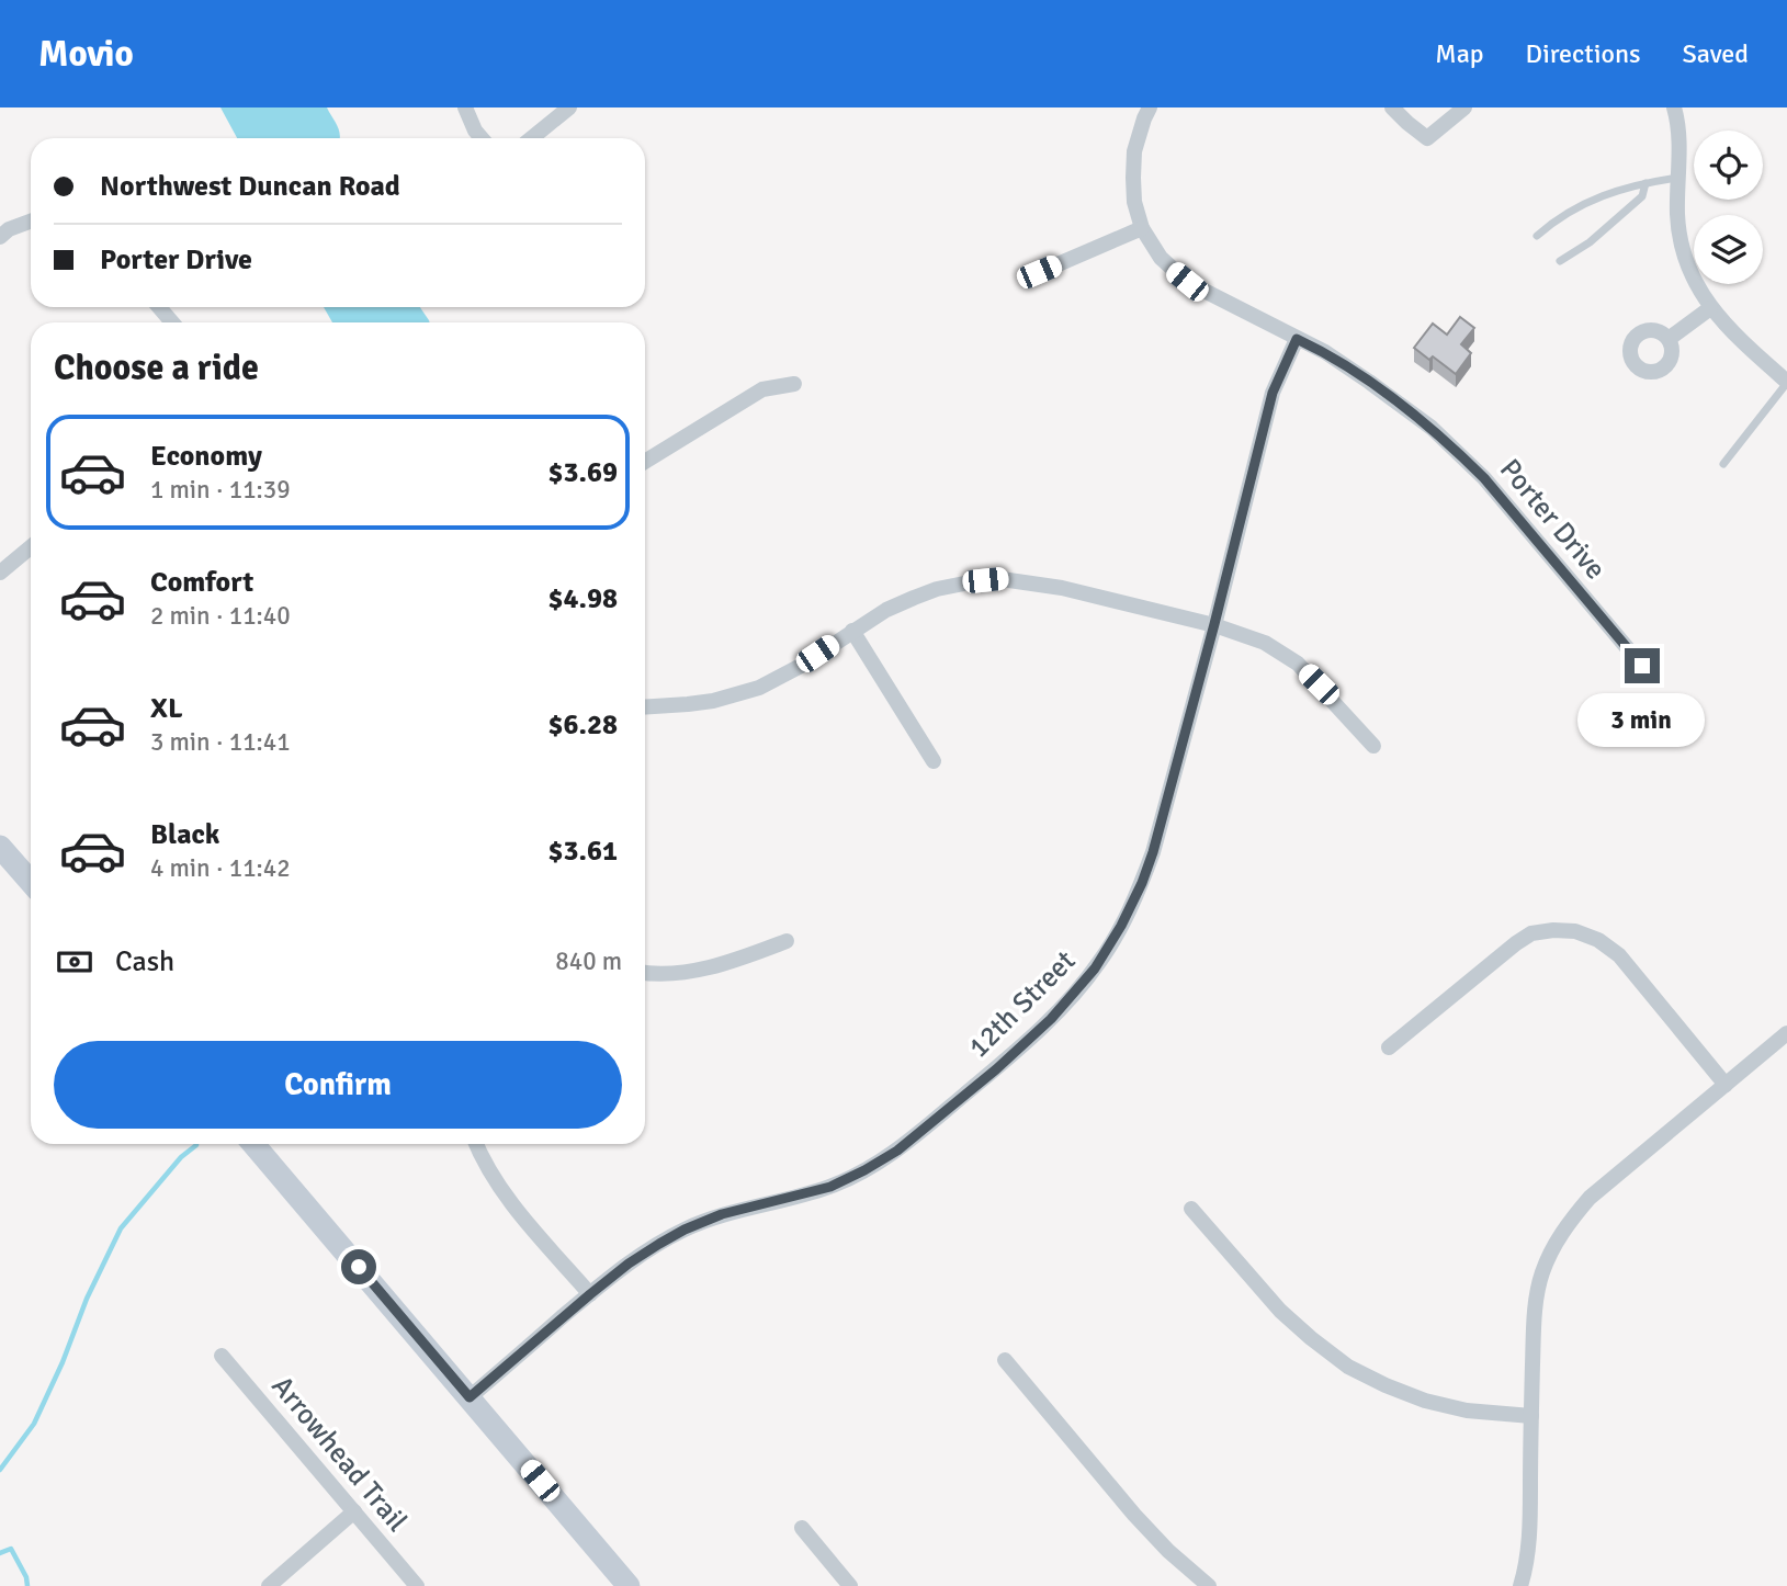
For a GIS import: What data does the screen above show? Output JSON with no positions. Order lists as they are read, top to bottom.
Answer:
{
  "streets": {
    "street": ["Porter Drive", "12th Street", "Arrowhead Trail"]
  },
  "crossings": [
    ["Porter Drive", "12th Street"]
  ],
  "page": {
    "header": "Movio",
    "nav": ["Map", "Directions", "Saved"],
    "banner": ["Northwest Duncan Road", "Porter Drive"],
    "heading": "Choose a ride",
    "list": [
      {
        "name": "Economy",
        "note": "1 min · 11:39",
        "value": "$3.69"
      },
      {
        "name": "Comfort",
        "note": "2 min · 11:40",
        "value": "$4.98"
      },
      {
        "name": "XL",
        "note": "3 min · 11:41",
        "value": "$6.28"
      },
      {
        "name": "Black",
        "note": "4 min · 11:42",
        "value": "$3.61"
      }
    ],
    "bubble": "3 min",
    "pay": ["Cash", "840 m"],
    "buttons": "Confirm"
  }
}
